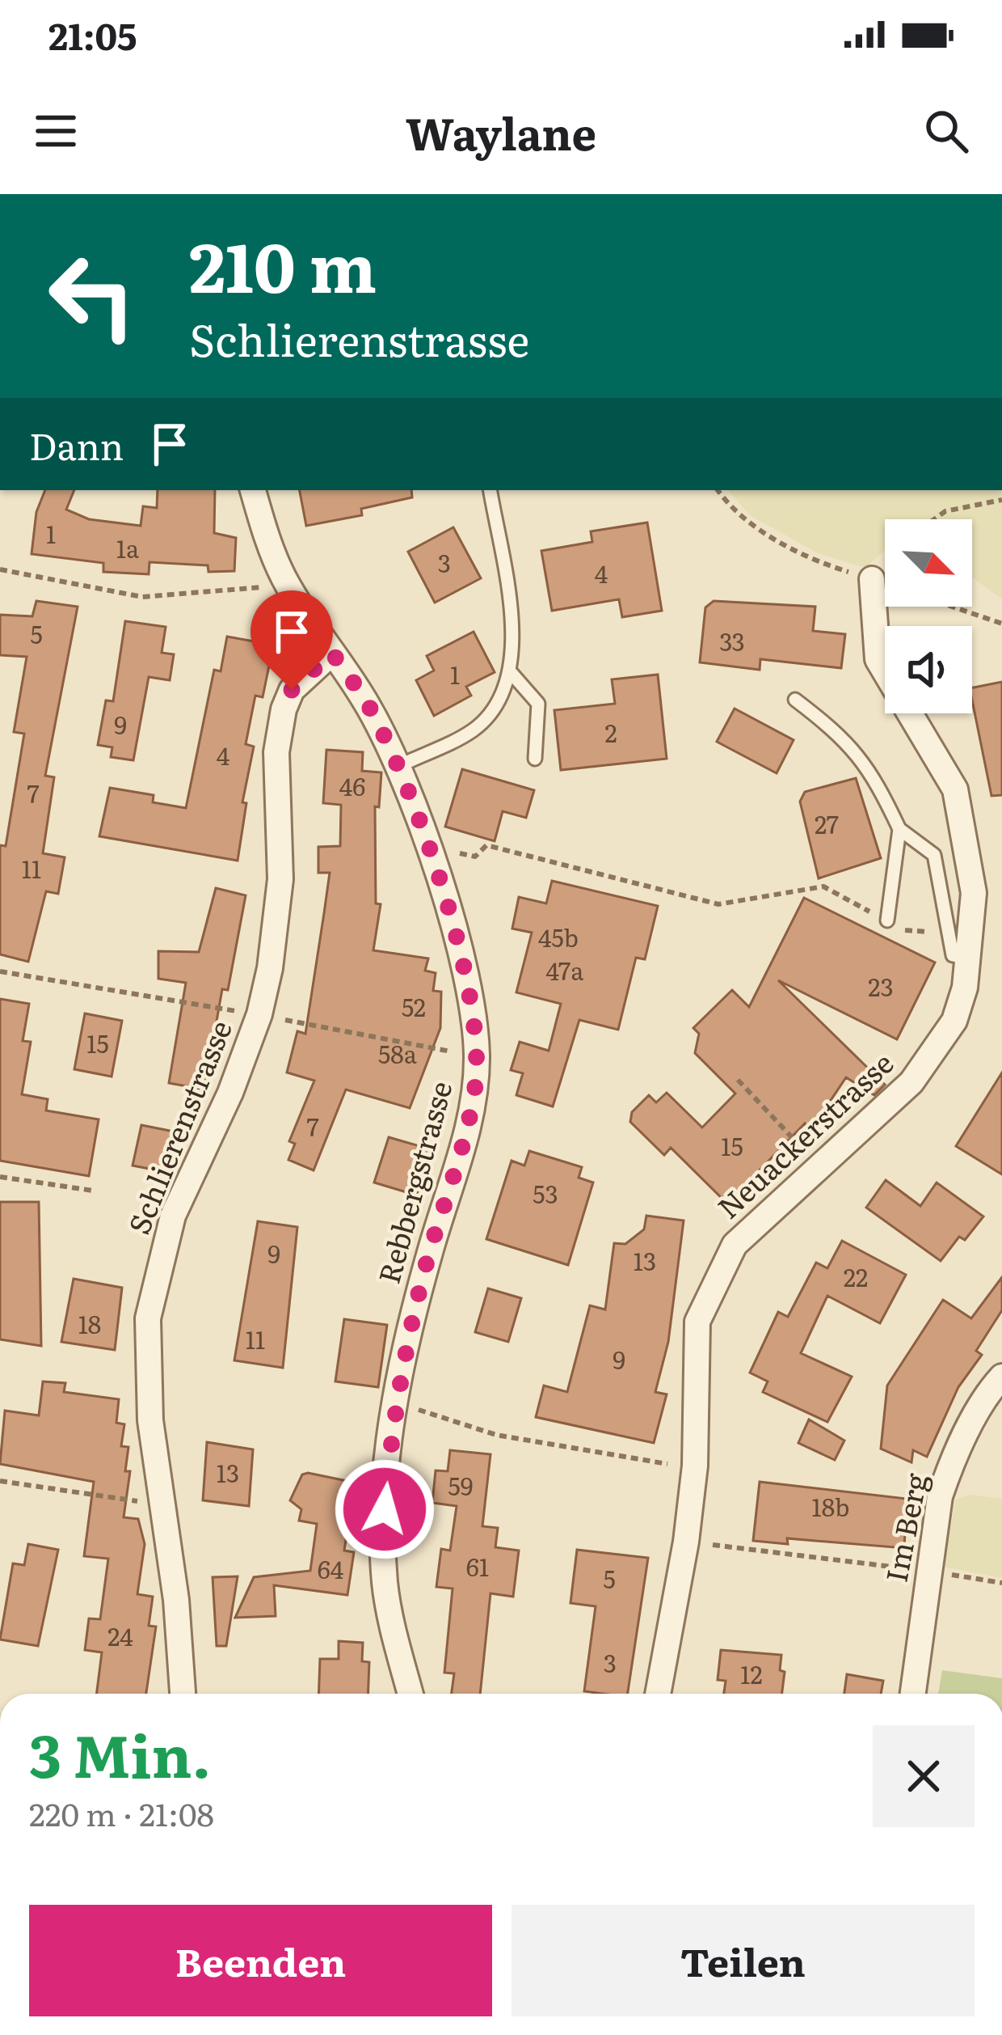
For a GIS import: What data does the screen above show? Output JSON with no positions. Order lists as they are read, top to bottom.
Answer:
{
  "streets": {
    "street": [
      "Schlierenstrasse",
      "Neuackerstrasse",
      "Rebbergstrasse",
      "Im Berg"
    ]
  },
  "crossings": [
    ["Schlierenstrasse", "Rebbergstrasse"]
  ],
  "house_numbers": [
    "1",
    "1a",
    "3",
    "4",
    "5",
    "33",
    "1",
    "9",
    "2",
    "4",
    "46",
    "7",
    "27",
    "11",
    "45b",
    "47a",
    "23",
    "52",
    "15",
    "58a",
    "7",
    "15",
    "53",
    "9",
    "13",
    "22",
    "18",
    "11",
    "9",
    "13",
    "59",
    "18b",
    "61",
    "64",
    "5",
    "24",
    "3",
    "12"
  ],
  "north": "bottom right",
  "page": {
    "status": "21:05",
    "header": "Waylane",
    "turn": ["210 m", "Schlierenstrasse"],
    "then": "Dann",
    "heading": ["3 Min.", "220 m · 21:08"],
    "buttons": ["Beenden", "Teilen"]
  }
}
